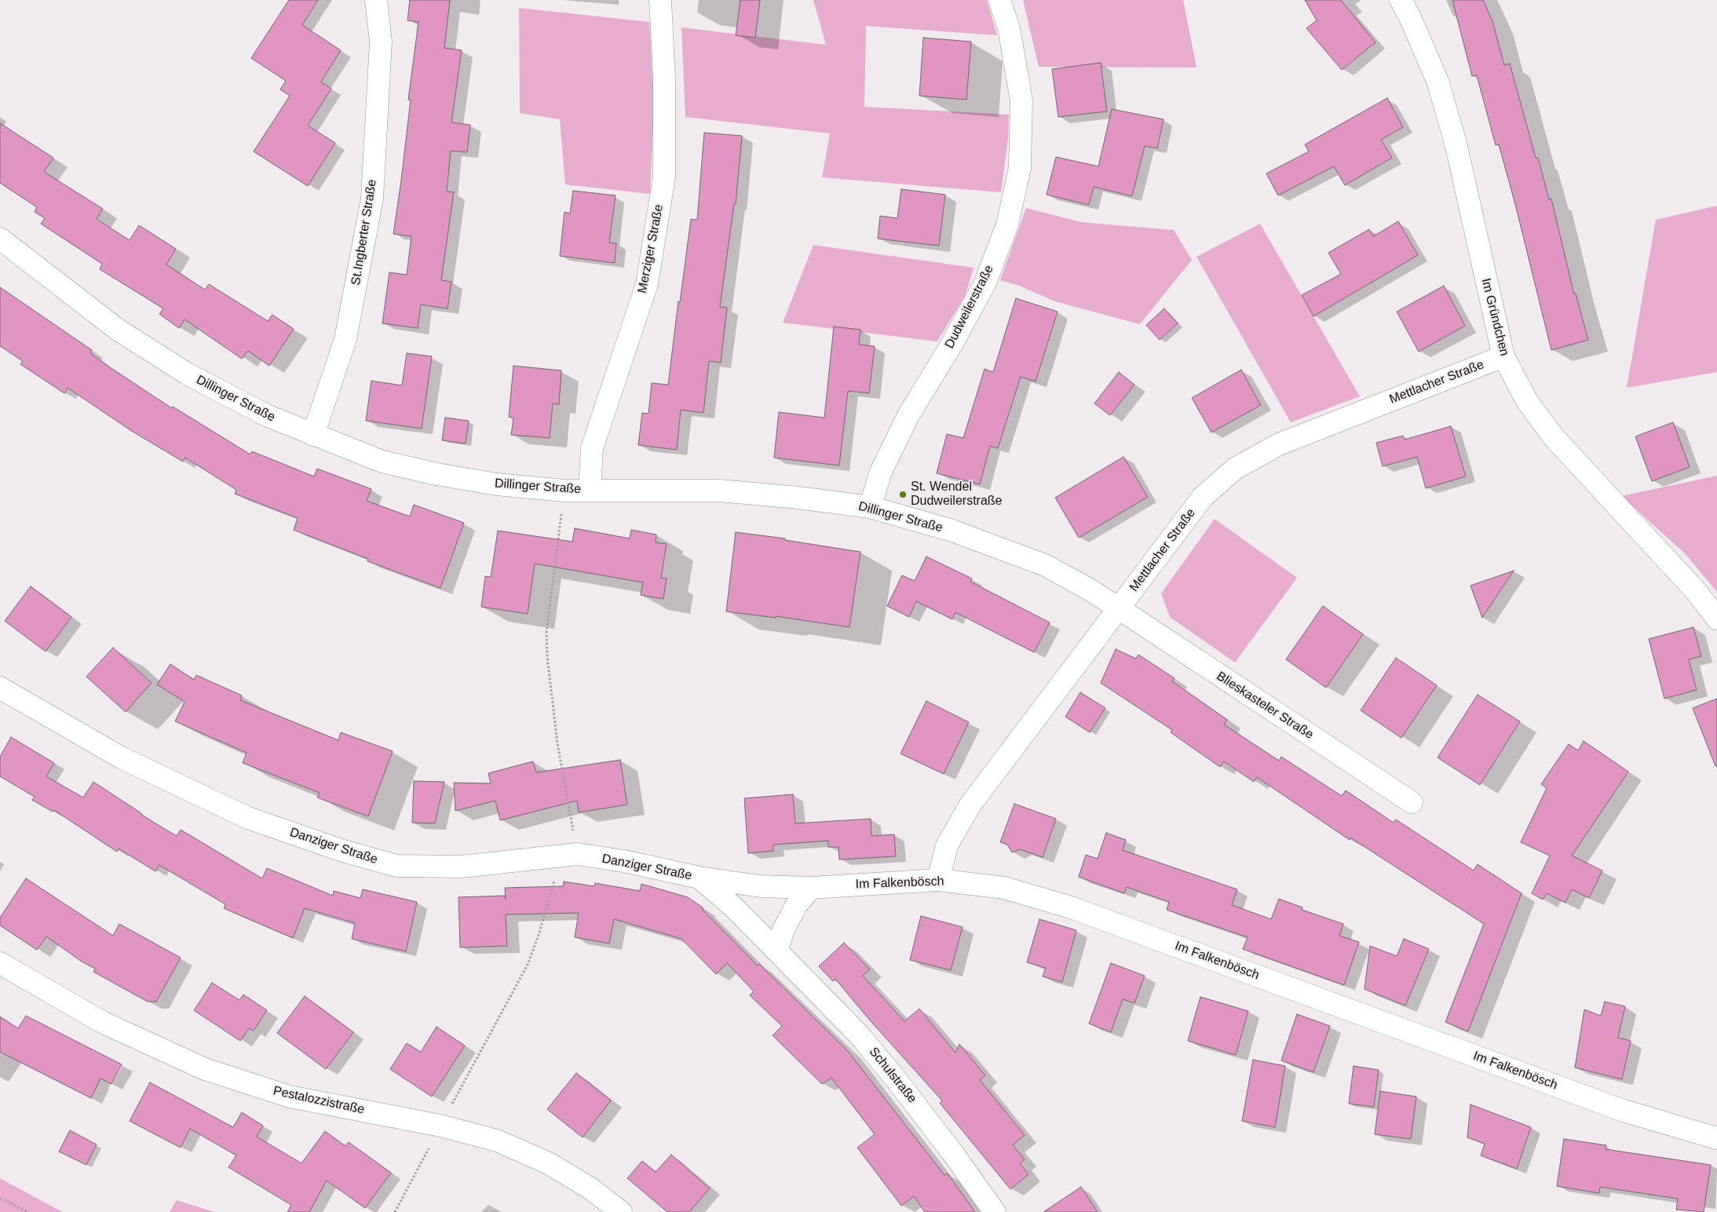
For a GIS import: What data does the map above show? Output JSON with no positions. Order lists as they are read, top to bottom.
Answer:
{
  "streets": {
    "street": [
      "St.Ingberter Straße",
      "Merziger Straße",
      "Dudweilerstraße",
      "Im Gründchen",
      "Mettlacher Straße",
      "Dillinger Straße",
      "Blieskasteler Straße",
      "Danziger Straße",
      "Im Falkenbösch",
      "Schulstraße",
      "Pestalozzistraße"
    ]
  },
  "crossings": [
    ["St.Ingberter Straße", "Dillinger Straße"],
    ["Merziger Straße", "Dillinger Straße"],
    ["Dudweilerstraße", "Dillinger Straße"],
    ["Im Gründchen", "Mettlacher Straße"],
    ["Mettlacher Straße", "Dillinger Straße"],
    ["Mettlacher Straße", "Blieskasteler Straße"],
    ["Mettlacher Straße", "Im Falkenbösch"],
    ["Dillinger Straße", "Blieskasteler Straße"],
    ["Danziger Straße", "Im Falkenbösch"],
    ["Danziger Straße", "Schulstraße"],
    ["Im Falkenbösch", "Schulstraße"]
  ],
  "places": ["St. Wendel Dudweilerstraße"]
}
